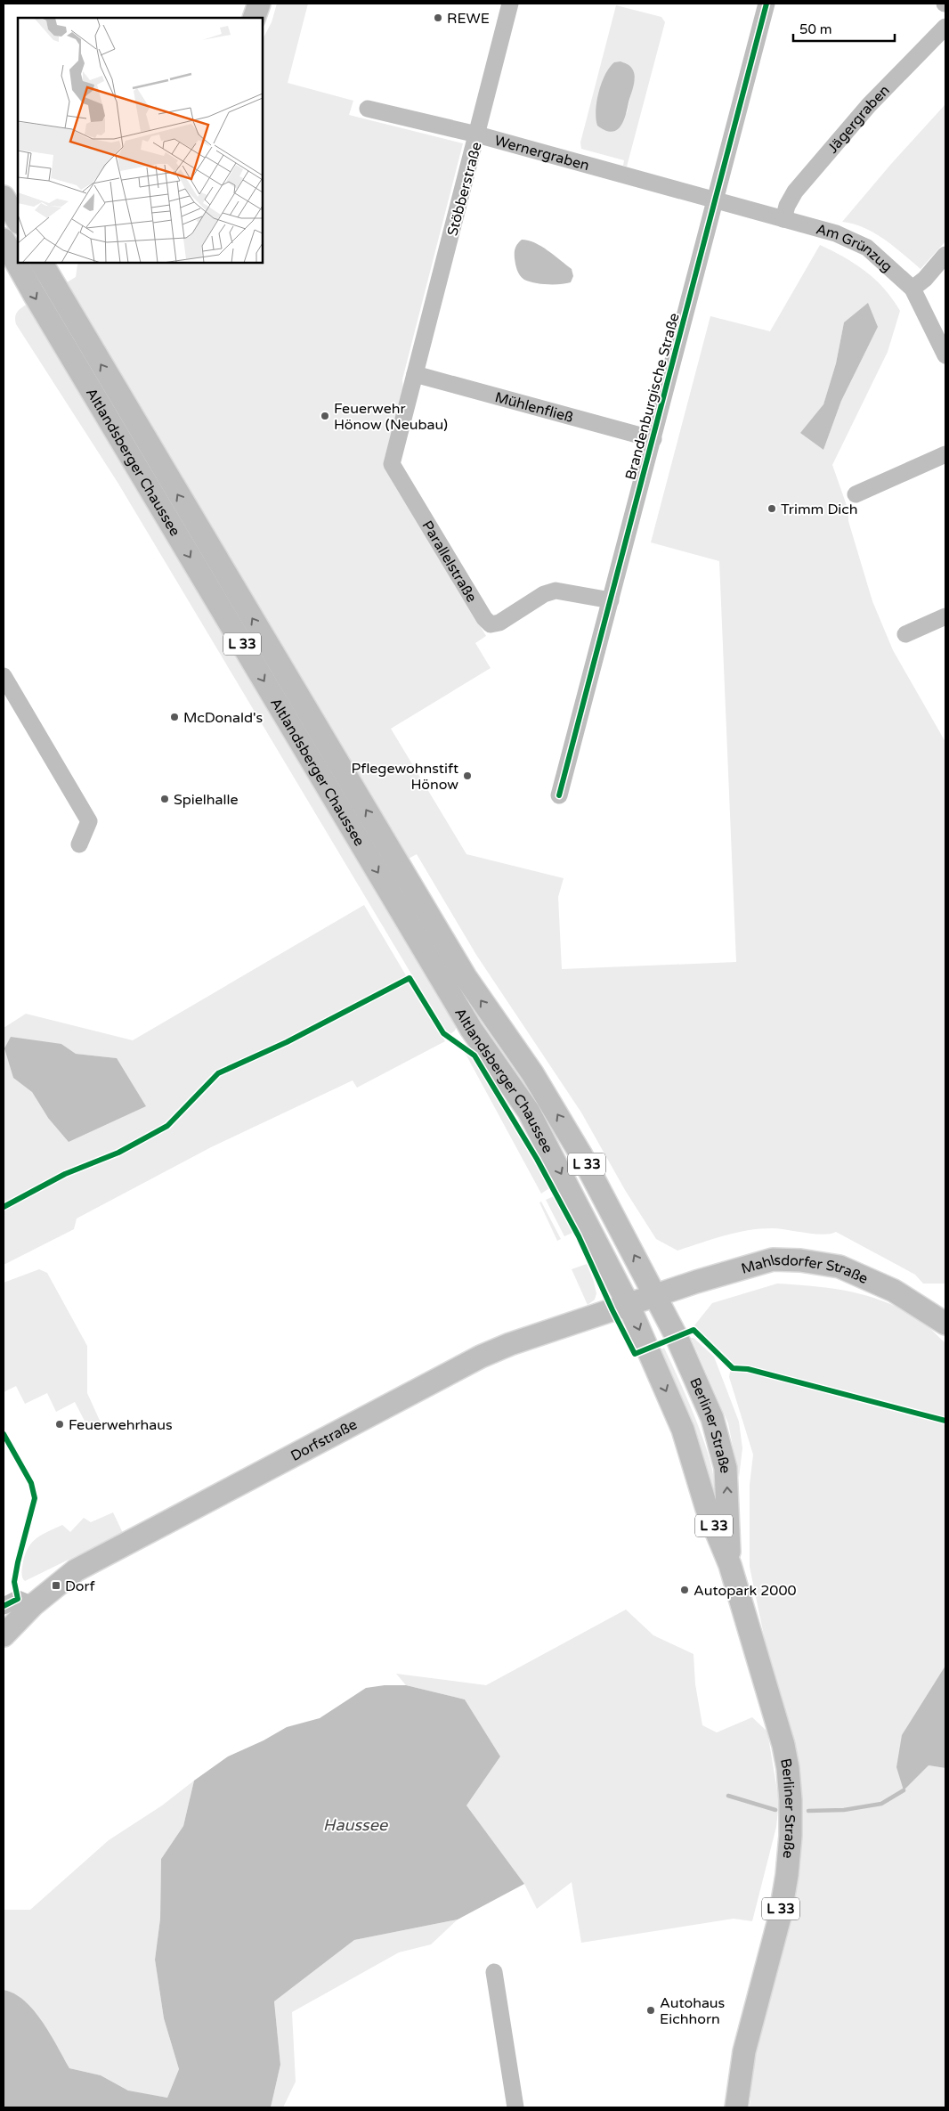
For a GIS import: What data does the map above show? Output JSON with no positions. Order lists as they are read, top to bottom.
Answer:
{
  "streets": {
    "main road": [
      "Altlandsberger Chaussee",
      "L 33",
      "Mahlsdorfer Straße",
      "Berliner Straße",
      "Dorfstraße"
    ],
    "street": [
      "Jägergraben",
      "Wernergraben",
      "Stöbberstraße",
      "Am Grünzug",
      "Brandenburgische Straße",
      "Mühlenfließ",
      "Parallelstraße"
    ]
  },
  "crossings": [
    ["Jägergraben", "Am Grünzug"],
    ["Wernergraben", "Stöbberstraße"],
    ["Wernergraben", "Am Grünzug"],
    ["Wernergraben", "Brandenburgische Straße"],
    ["Stöbberstraße", "Mühlenfließ"],
    ["Stöbberstraße", "Parallelstraße"],
    ["Am Grünzug", "Brandenburgische Straße"],
    ["Brandenburgische Straße", "Mühlenfließ"],
    ["Brandenburgische Straße", "Parallelstraße"],
    ["Mühlenfließ", "Parallelstraße"],
    ["Altlandsberger Chaussee", "Mahlsdorfer Straße"],
    ["Altlandsberger Chaussee", "Berliner Straße"],
    ["Altlandsberger Chaussee", "Dorfstraße"],
    ["Mahlsdorfer Straße", "Berliner Straße"],
    ["Mahlsdorfer Straße", "Dorfstraße"],
    ["Berliner Straße", "Dorfstraße"]
  ],
  "water": ["Haussee"],
  "places": {
    "other": [
      "REWE",
      "Feuerwehr Hönow (Neubau)",
      "Trimm Dich",
      "McDonald's",
      "Pflegewohnstift Hönow",
      "Spielhalle",
      "Feuerwehrhaus",
      "Autopark 2000",
      "Autohaus Eichhorn"
    ],
    "transit": ["Dorf"]
  },
  "scale_bar": "50 m"
}
